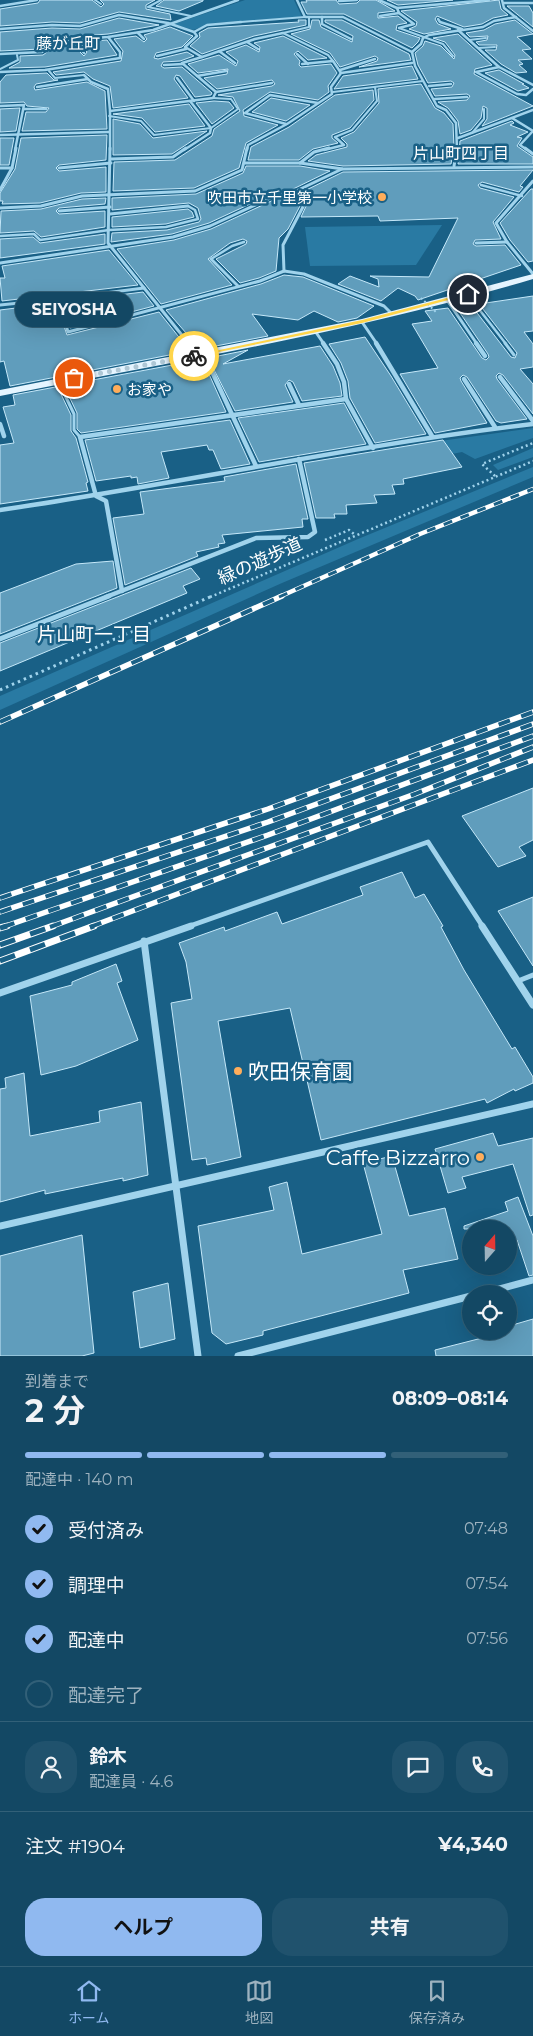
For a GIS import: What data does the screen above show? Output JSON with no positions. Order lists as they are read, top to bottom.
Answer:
{
  "streets": {
    "path": ["緑の遊歩道"]
  },
  "districts": ["藤が丘町", "片山町四丁目", "片山町一丁目"],
  "places": [
    "吹田市立千里第一小学校",
    "SEIYOSHA",
    "お家や",
    "吹田保育園",
    "Caffe Bizzarro"
  ],
  "north": "top",
  "page": {
    "bubble": "SEIYOSHA",
    "heading": ["2 分", "到着まで", "08:09–08:14"],
    "panel": [
      "鈴木",
      "配達員 · 4.6",
      "注文 #1904",
      "¥4,340"
    ],
    "bar": "配達中 · 140 m",
    "list": [
      ["受付済み", "07:48"],
      ["調理中", "07:54"],
      ["配達中", "07:56"],
      "配達完了"
    ],
    "buttons": ["ヘルプ", "共有"],
    "tabs": ["ホーム", "地図", "保存済み"]
  }
}
